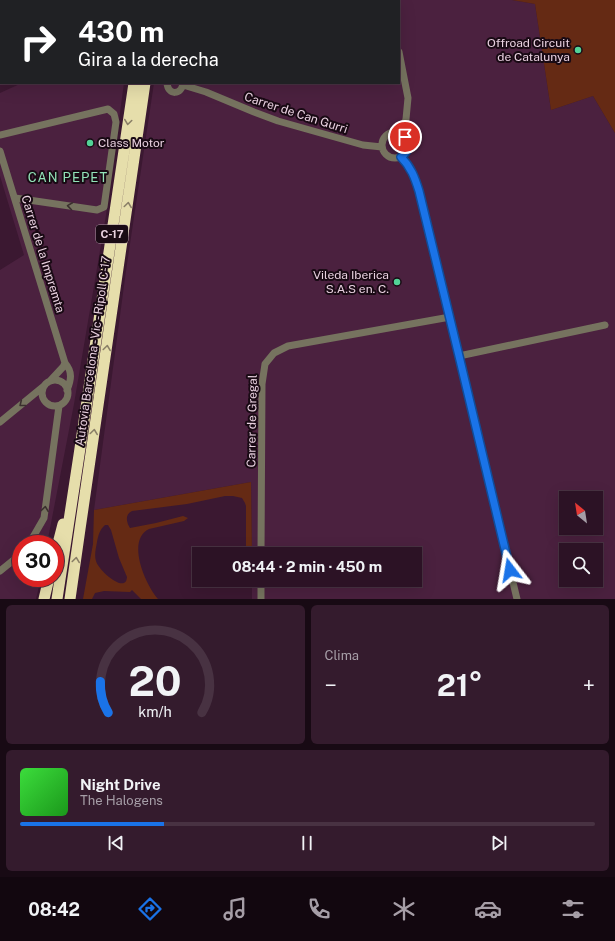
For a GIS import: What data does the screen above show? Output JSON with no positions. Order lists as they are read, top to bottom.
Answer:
{
  "streets": {
    "highway": ["C-17", "Autovia Barcelona - Vic - Ripoll C-17"],
    "street": ["Carrer de Can Gurri", "Carrer de la Impremta", "Carrer de Gregal"]
  },
  "crossings": [
    ["C-17", "Autovia Barcelona - Vic - Ripoll C-17"]
  ],
  "districts": ["CAN PEPET"],
  "places": ["Offroad Circuit de Catalunya", "Class Motor", "Vileda Iberica S.A.S en. C."],
  "north": "top left",
  "page": {
    "turn": ["430 m", "Gira a la derecha"],
    "limit": "30",
    "trip": "08:44 · 2 min · 450 m",
    "tile": "Clima",
    "heat": ["−", "21°", "+"],
    "song": ["Night Drive", "The Halogens"],
    "tabs": "08:42",
    "gauge": ["20", "km/h"]
  }
}
